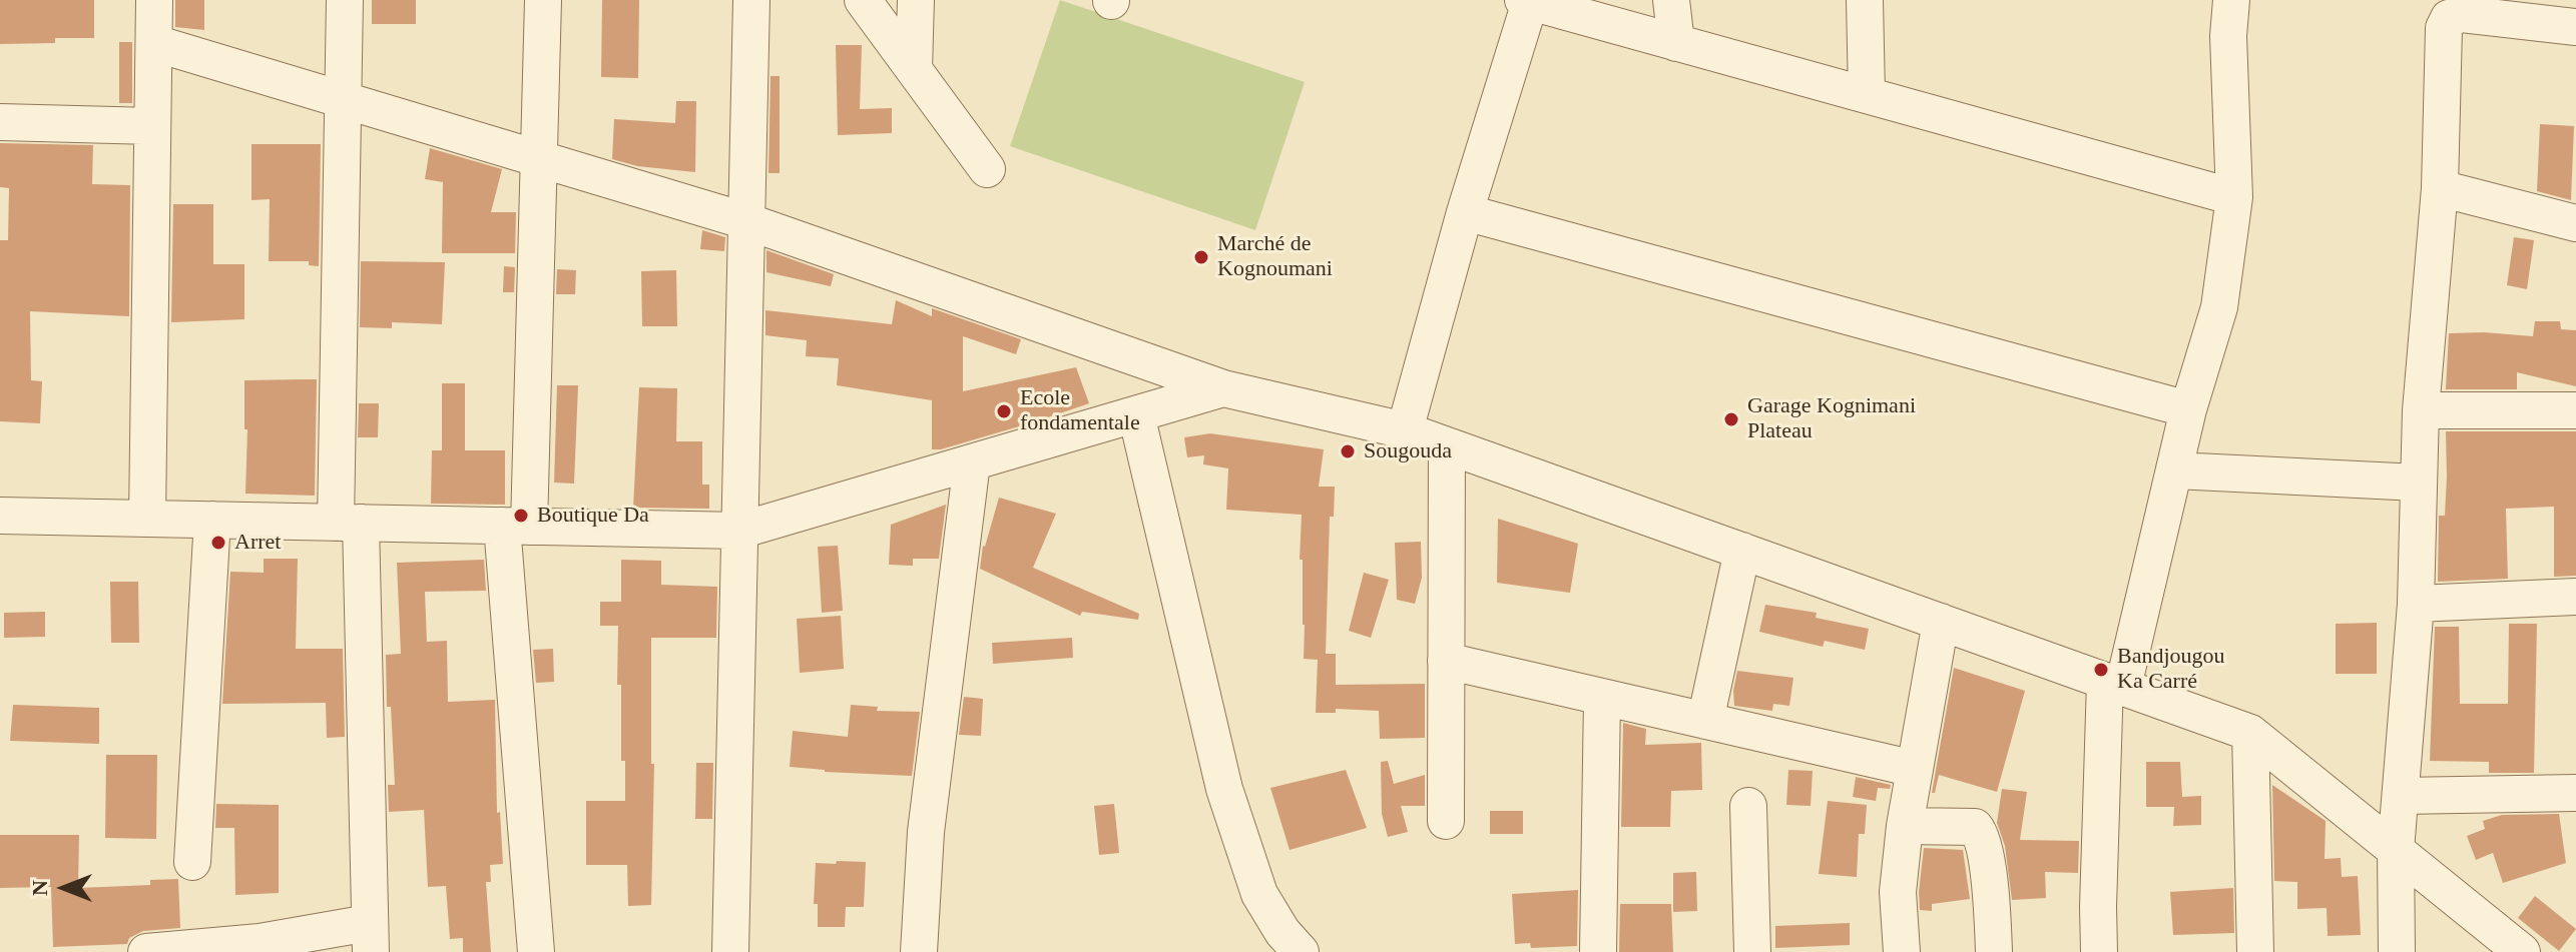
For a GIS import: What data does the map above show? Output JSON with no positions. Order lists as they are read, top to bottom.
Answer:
{
  "places": [
    "Marché de Kognoumani",
    "Ecole fondamentale",
    "Garage Kognimani Plateau",
    "Sougouda",
    "Boutique Da",
    "Arret",
    "Bandjougou Ka Carré"
  ],
  "north": "left"
}
